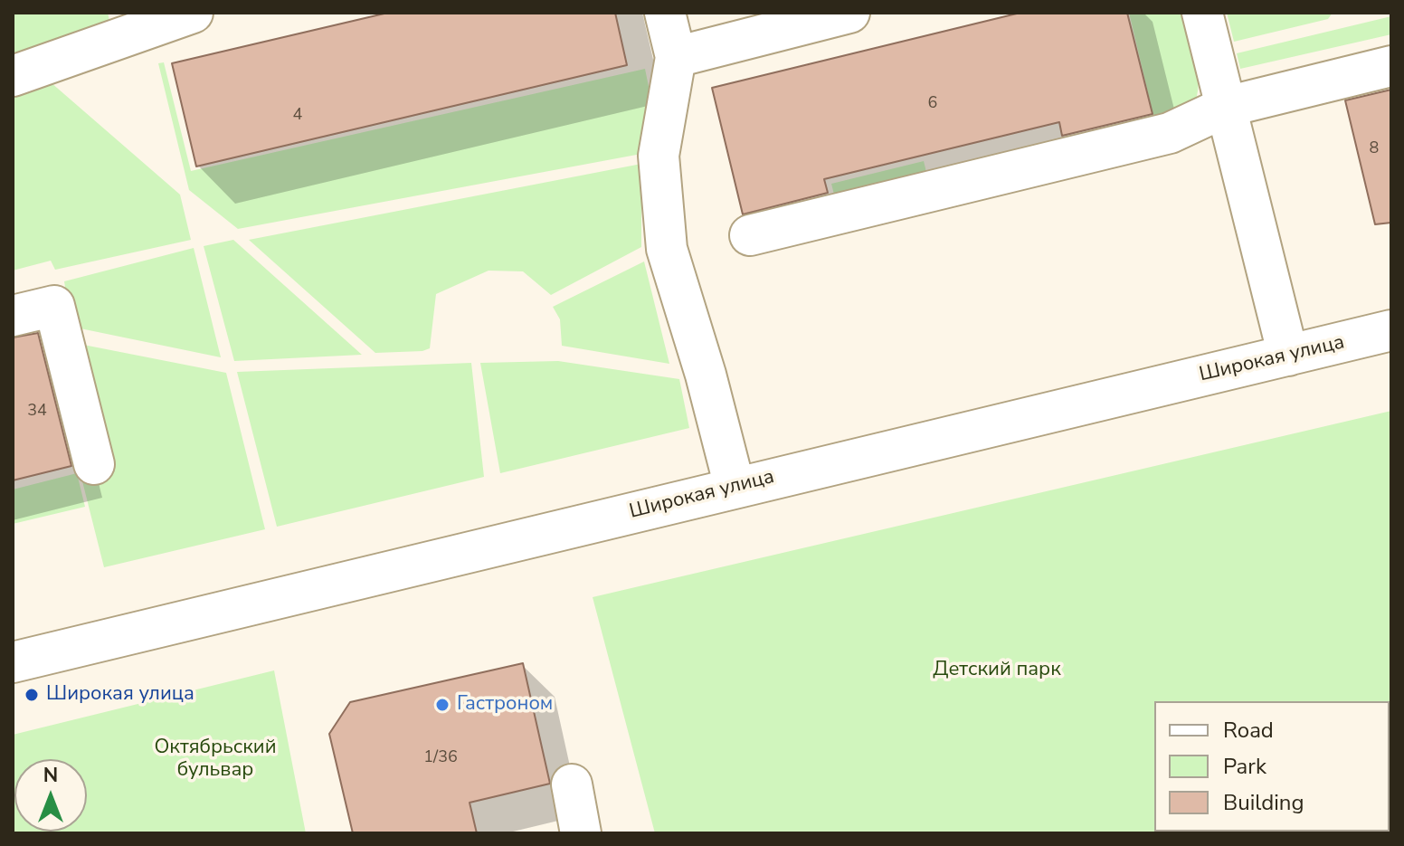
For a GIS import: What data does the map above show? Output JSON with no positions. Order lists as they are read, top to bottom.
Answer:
{
  "streets": {
    "street": ["Широкая улица"]
  },
  "parks": ["Детский парк", "Октябрьский бульвар"],
  "places": ["Широкая улица", "Гастроном"],
  "house_numbers": [
    "6",
    "4",
    "8",
    "34",
    "1/36"
  ],
  "legend": ["Road", "Park", "Building"],
  "north": "top"
}
